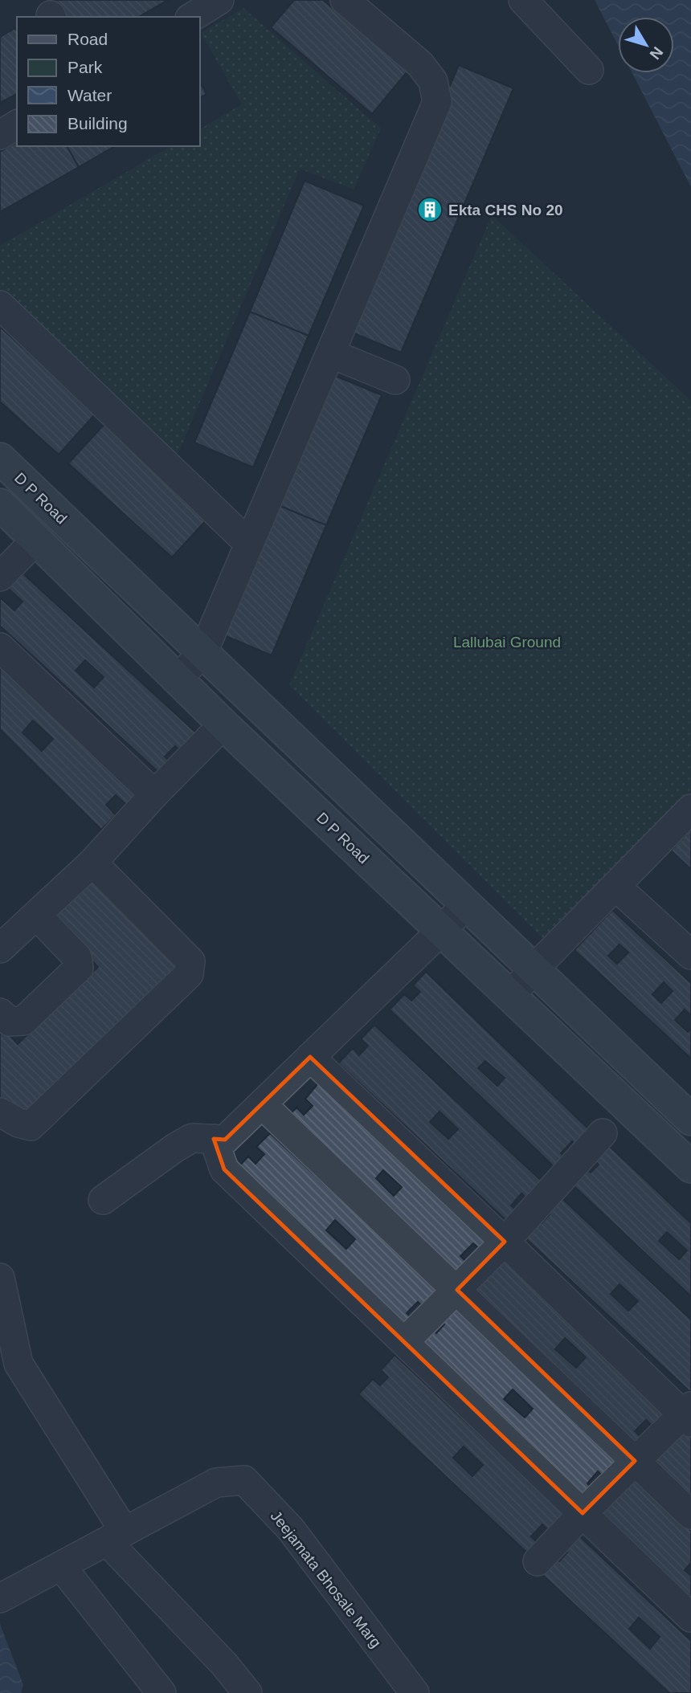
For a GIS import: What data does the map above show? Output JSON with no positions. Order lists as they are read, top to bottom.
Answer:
{
  "streets": {
    "street": ["D P Road", "Jeejamata Bhosale Marg"]
  },
  "parks": ["Lallubai Ground"],
  "places": {
    "building": ["Ekta CHS No 20"]
  },
  "legend": [
    "Road",
    "Park",
    "Water",
    "Building"
  ],
  "north": "bottom right"
}
